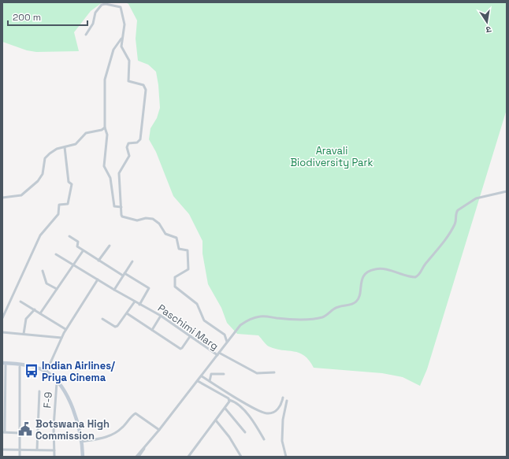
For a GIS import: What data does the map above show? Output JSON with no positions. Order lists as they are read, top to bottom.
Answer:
{
  "streets": {
    "street": ["Paschimi Marg", "F-9"]
  },
  "parks": ["Aravali Biodiversity Park"],
  "places": {
    "bus stop": ["Indian Airlines/ Priya Cinema"],
    "public building": ["Botswana High Commission"]
  },
  "scale_bar": "200 m",
  "north": "bottom"
}
